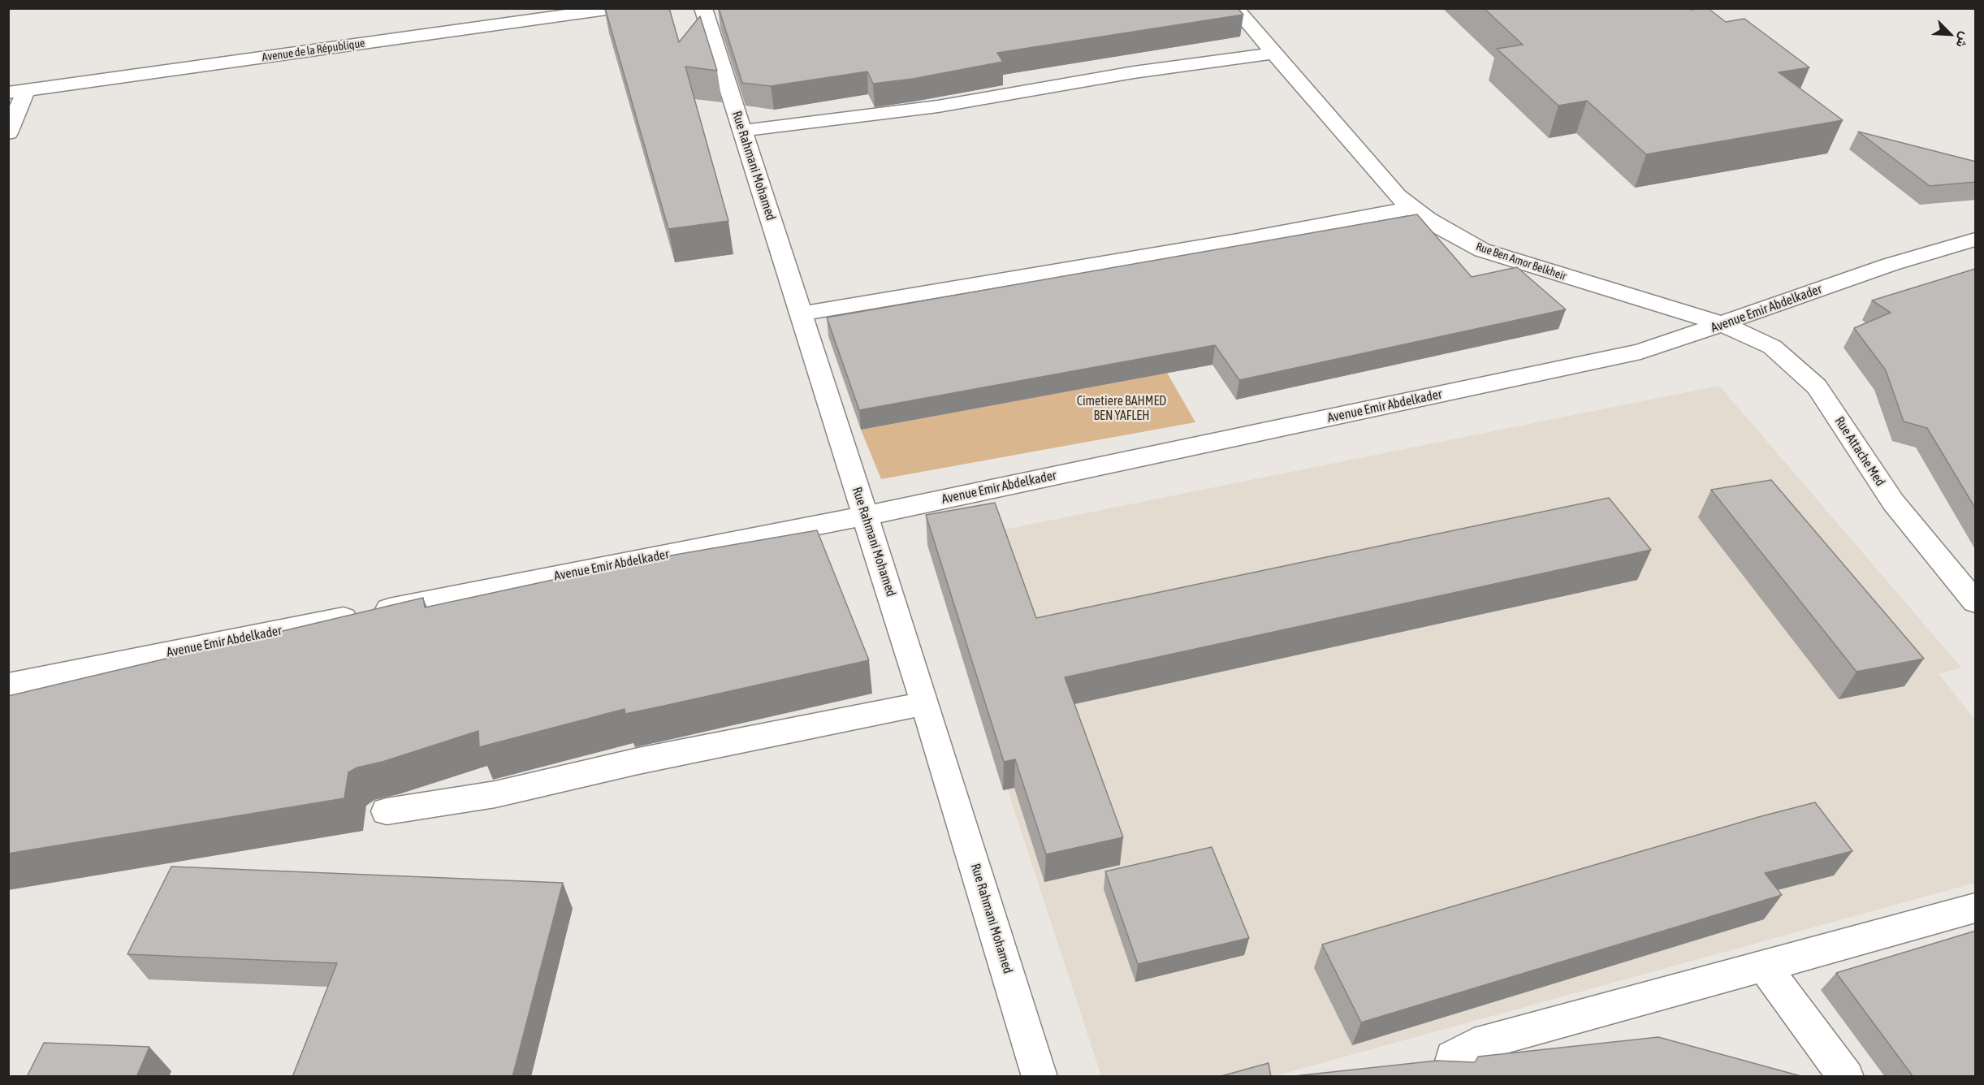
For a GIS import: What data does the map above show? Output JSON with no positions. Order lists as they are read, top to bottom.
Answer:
{
  "streets": {
    "street": [
      "Avenue de la République",
      "Rue Rahmani Mohamed",
      "Rue Ben Amor Belkheir",
      "Avenue Emir Abdelkader",
      "Rue Attache Med"
    ]
  },
  "crossings": [
    ["Rue Rahmani Mohamed", "Avenue Emir Abdelkader"],
    ["Rue Ben Amor Belkheir", "Avenue Emir Abdelkader"],
    ["Rue Ben Amor Belkheir", "Rue Attache Med"],
    ["Avenue Emir Abdelkader", "Rue Attache Med"]
  ],
  "parks": ["Cimetiere BAHMED BEN YAFLEH"],
  "north": "bottom right"
}
